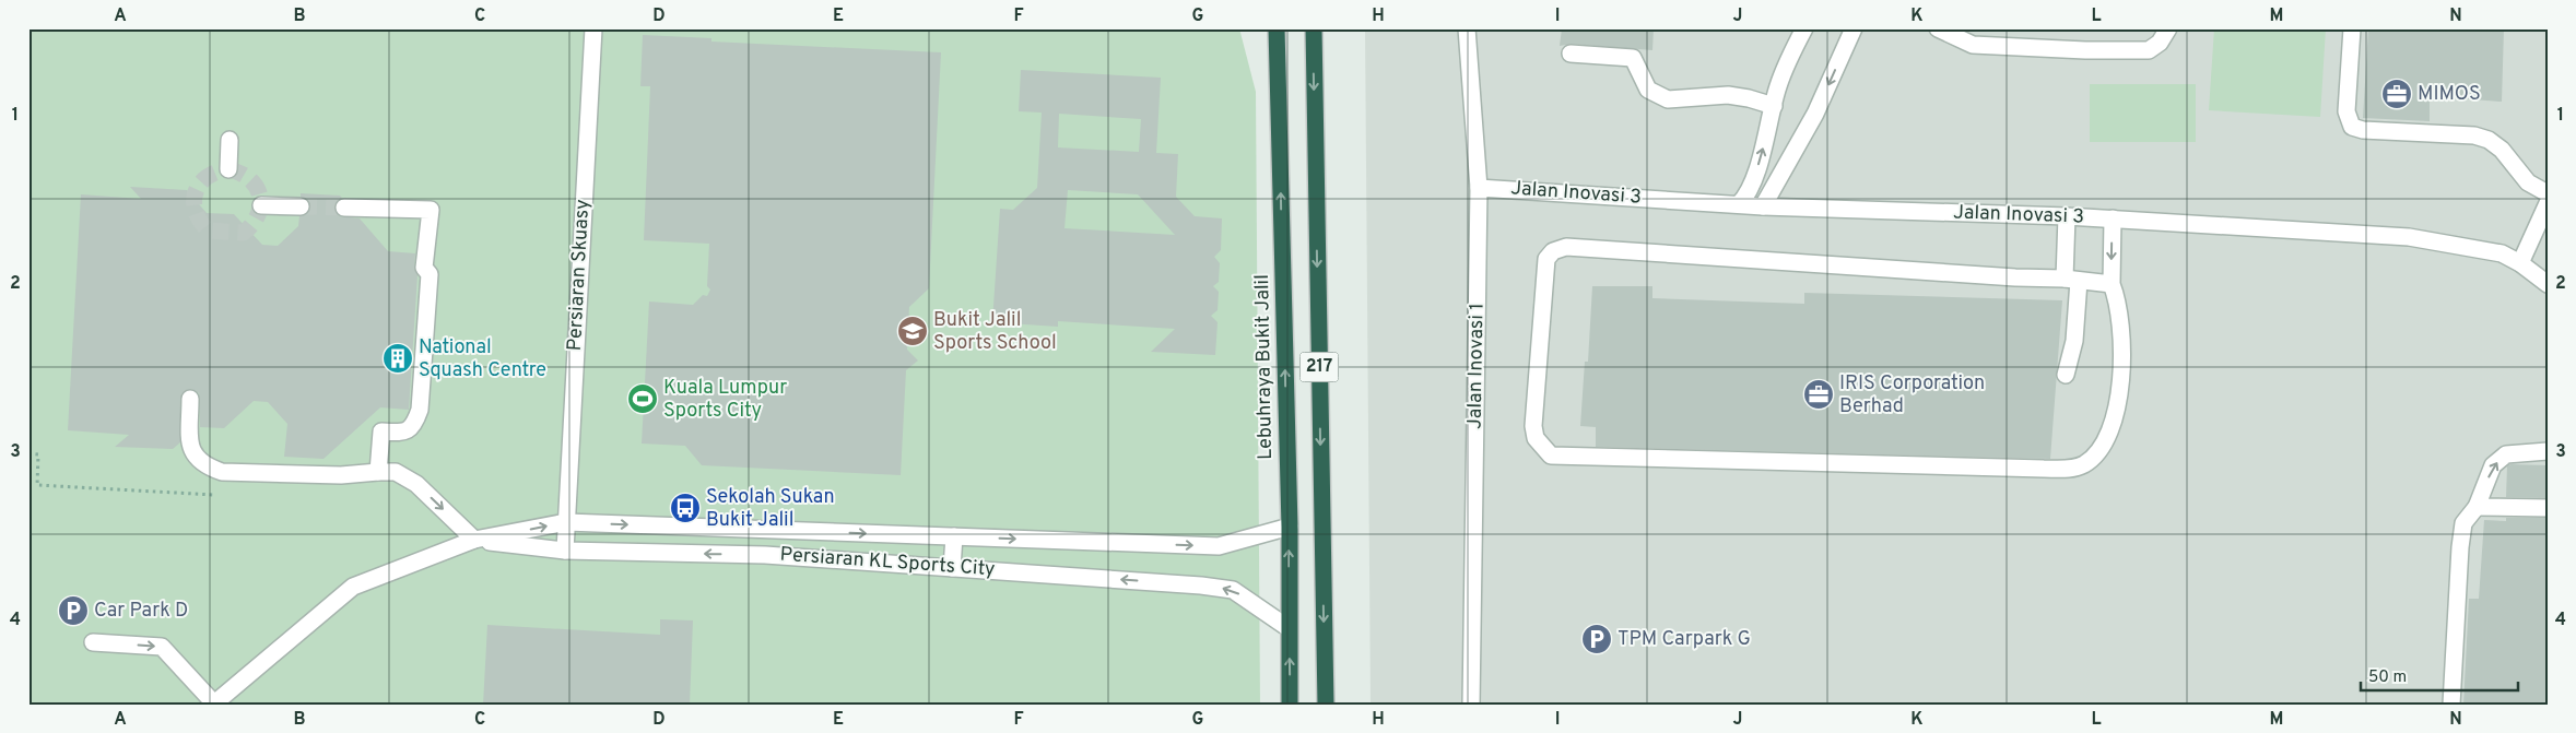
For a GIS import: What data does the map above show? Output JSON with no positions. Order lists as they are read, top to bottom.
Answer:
{
  "streets": {
    "highway": ["Lebuhraya Bukit Jalil", "217"],
    "street": [
      "Jalan Inovasi 3",
      "Persiaran Skuasy",
      "Jalan Inovasi 1",
      "Persiaran KL Sports City"
    ]
  },
  "crossings": [
    ["Jalan Inovasi 3", "Jalan Inovasi 1"],
    ["Persiaran Skuasy", "Persiaran KL Sports City"],
    ["Lebuhraya Bukit Jalil", "Persiaran KL Sports City"]
  ],
  "places": {
    "office": ["MIMOS", "IRIS Corporation Berhad"],
    "school or university": ["Bukit Jalil Sports School"],
    "building": ["National Squash Centre"],
    "sports": ["Kuala Lumpur Sports City"],
    "bus stop": ["Sekolah Sukan Bukit Jalil"],
    "parking": ["Car Park D", "TPM Carpark G"]
  },
  "scale_bar": "50 m",
  "grid": {
    "columns": [
      "A",
      "B",
      "C",
      "D",
      "E",
      "F",
      "G",
      "H",
      "I",
      "J",
      "K",
      "L",
      "M",
      "N"
    ],
    "rows": [
      "1",
      "2",
      "3",
      "4"
    ]
  }
}
